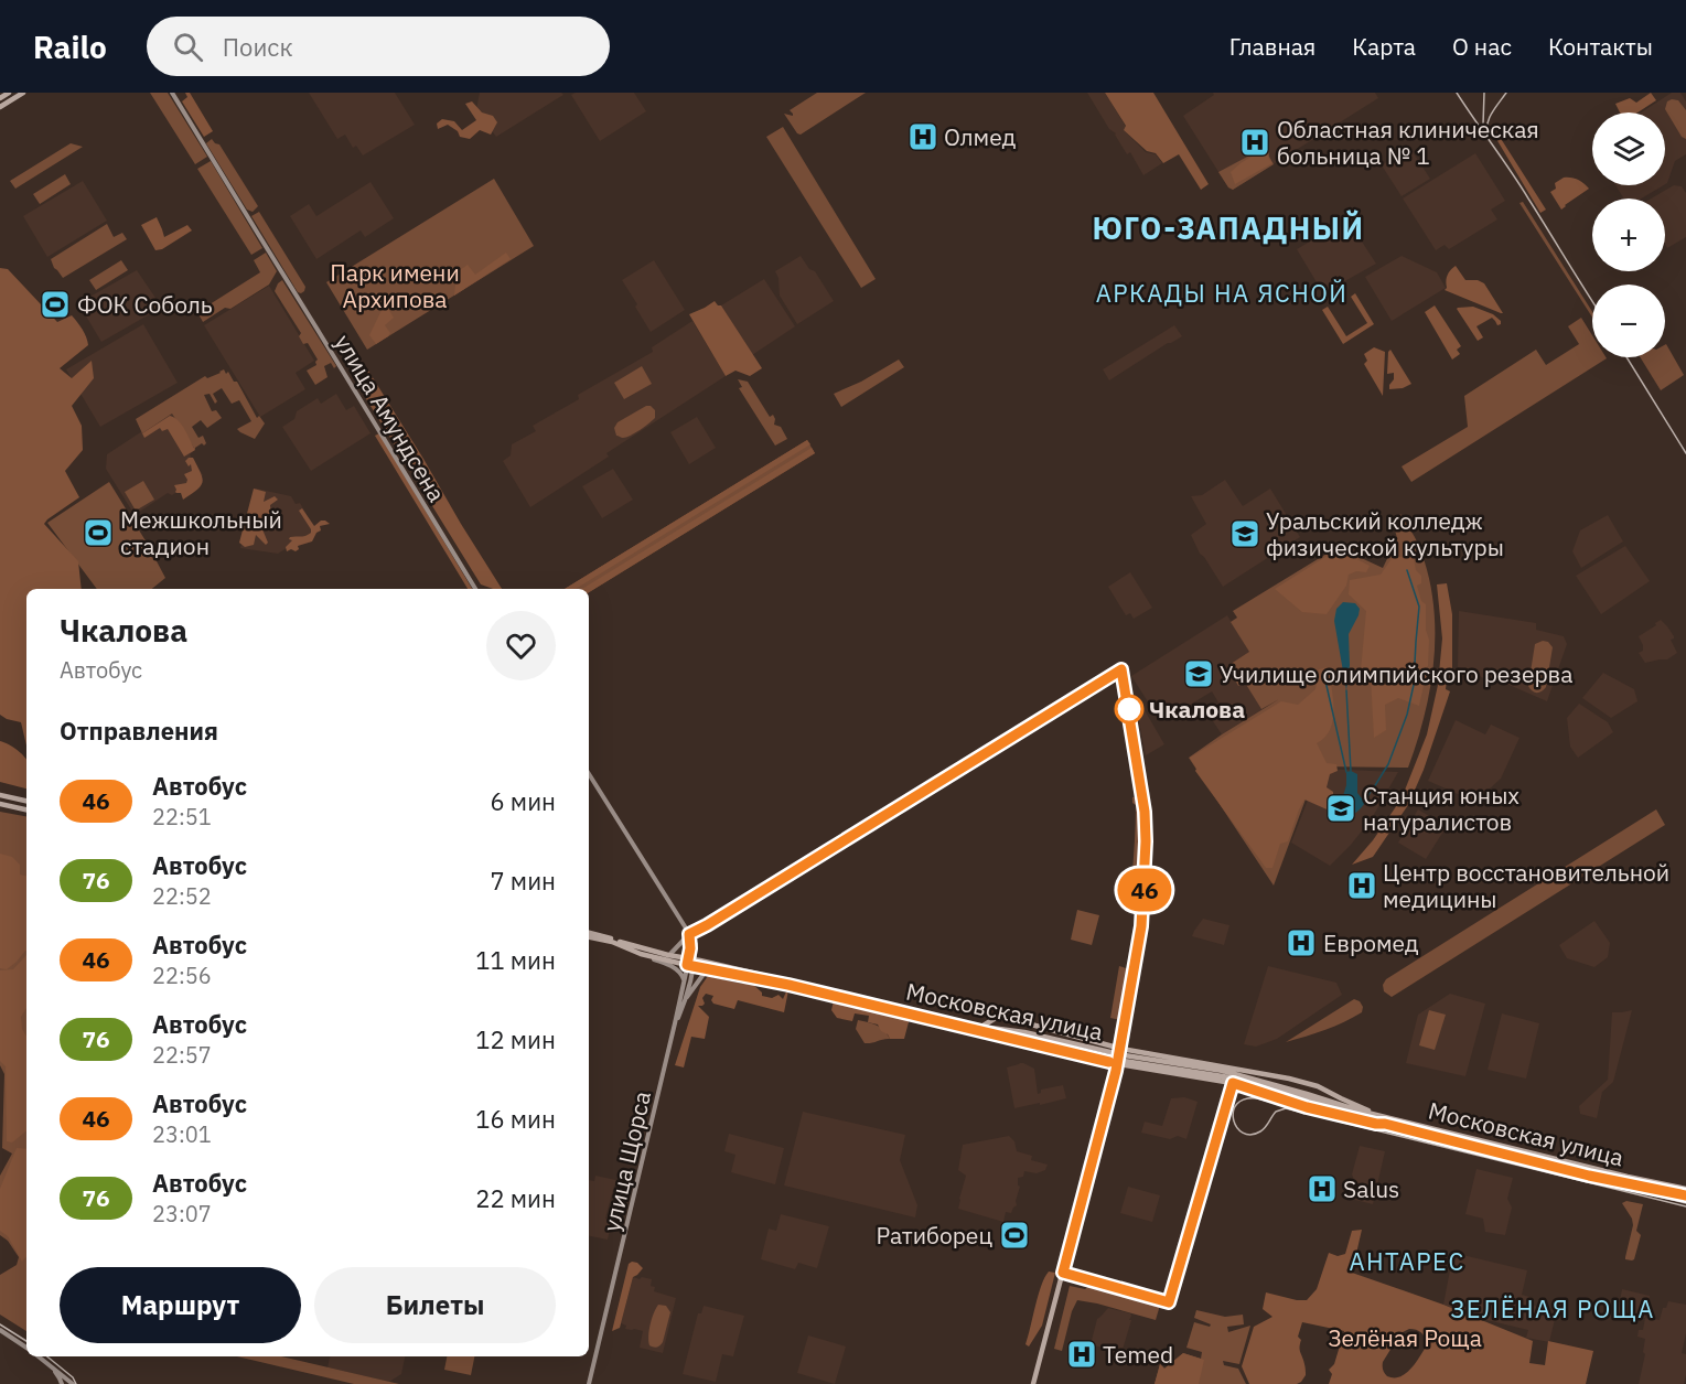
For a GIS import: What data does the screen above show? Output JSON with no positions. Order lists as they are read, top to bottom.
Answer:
{
  "streets": {
    "main road": ["улица Амундсена", "Московская улица", "улица Щорса"]
  },
  "crossings": [
    ["Московская улица", "улица Щорса"]
  ],
  "districts": [
    "ЮГО-ЗАПАДНЫЙ",
    "АРКАДЫ НА ЯСНОЙ",
    "АНТАРЕС",
    "ЗЕЛЁНАЯ РОЩА"
  ],
  "parks": ["Парк имени Архипова", "Зелёная Роща"],
  "places": {
    "hospital": [
      "Олмед",
      "Областная клиническая больница № 1",
      "Центр восстановительной медицины",
      "Евромед",
      "Salus",
      "Temed"
    ],
    "sports": ["ФОК Соболь", "Межшкольный стадион", "Ратиборец"],
    "school or university": ["Уральский колледж физической культуры", "Училище олимпийского резерва", "Станция юных натуралистов"],
    "other": ["Чкалова"]
  },
  "lines": ["bus line 46"],
  "page": {
    "header": "Railo",
    "search": "Поиск",
    "nav": [
      "Главная",
      "Карта",
      "О нас",
      "Контакты"
    ],
    "on_map": "46",
    "map_buttons": ["+", "−"],
    "heading": [
      ["Чкалова", "Автобус"],
      "Отправления"
    ],
    "list": [
      {
        "mark": "46",
        "name": "Автобус",
        "note": "22:51",
        "value": "6 мин"
      },
      {
        "mark": "76",
        "name": "Автобус",
        "note": "22:52",
        "value": "7 мин"
      },
      {
        "mark": "46",
        "name": "Автобус",
        "note": "22:56",
        "value": "11 мин"
      },
      {
        "mark": "76",
        "name": "Автобус",
        "note": "22:57",
        "value": "12 мин"
      },
      {
        "mark": "46",
        "name": "Автобус",
        "note": "23:01",
        "value": "16 мин"
      },
      {
        "mark": "76",
        "name": "Автобус",
        "note": "23:07",
        "value": "22 мин"
      }
    ],
    "buttons": ["Маршрут", "Билеты"]
  }
}
